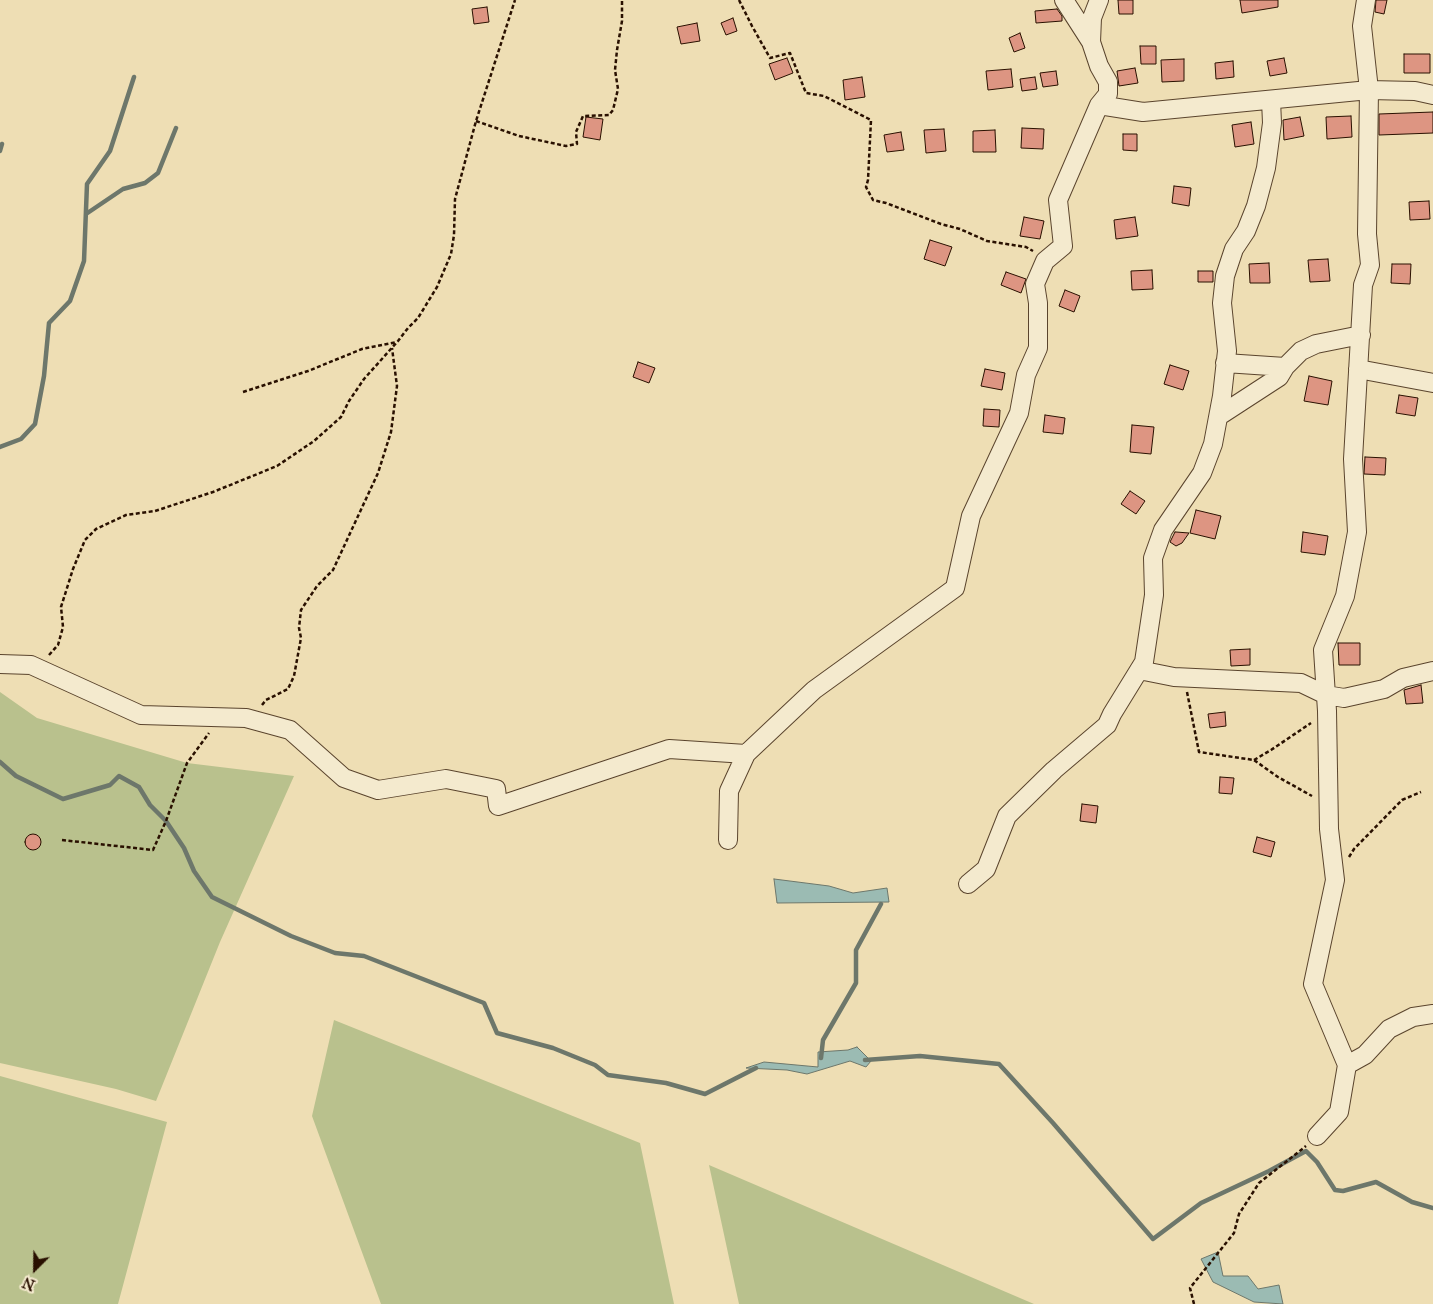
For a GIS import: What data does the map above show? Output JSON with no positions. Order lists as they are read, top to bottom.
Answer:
{
  "north": "bottom left"
}
